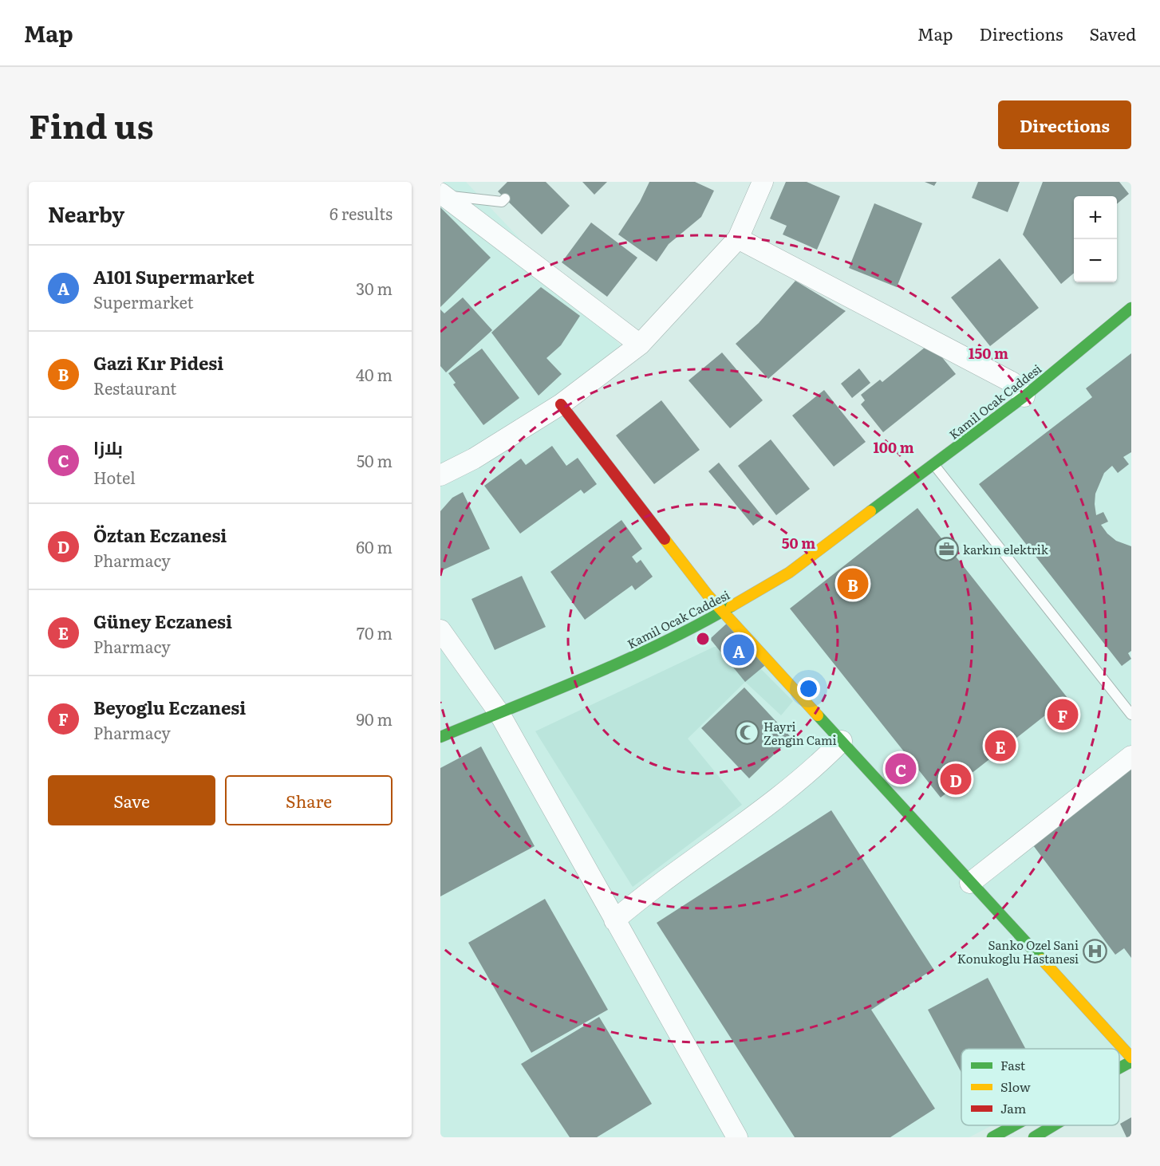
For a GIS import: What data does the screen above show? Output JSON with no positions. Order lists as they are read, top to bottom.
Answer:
{
  "streets": {
    "street": ["Kamil Ocak Caddesi"]
  },
  "places": {
    "office": ["karkın elektrik"],
    "mosque": ["Hayri Zengin Cami"],
    "hospital": ["Sanko Ozel Sani Konukoglu Hastanesi"]
  },
  "legend": ["Fast", "Slow", "Jam"],
  "page": {
    "header": "Map",
    "nav": ["Map", "Directions", "Saved"],
    "title": "Find us",
    "buttons": [
      "Directions",
      ["Save", "Share"]
    ],
    "heading": ["Nearby", "6 results"],
    "map_buttons": ["+", "−"],
    "list": [
      {
        "mark": "A",
        "name": "A101 Supermarket",
        "note": "Supermarket",
        "value": "30 m"
      },
      {
        "mark": "B",
        "name": "Gazi Kır Pidesi",
        "note": "Restaurant",
        "value": "40 m"
      },
      {
        "mark": "C",
        "name": "بلازا",
        "note": "Hotel",
        "value": "50 m"
      },
      {
        "mark": "D",
        "name": "Öztan Eczanesi",
        "note": "Pharmacy",
        "value": "60 m"
      },
      {
        "mark": "E",
        "name": "Güney Eczanesi",
        "note": "Pharmacy",
        "value": "70 m"
      },
      {
        "mark": "F",
        "name": "Beyoglu Eczanesi",
        "note": "Pharmacy",
        "value": "90 m"
      }
    ],
    "pins": [
      "B",
      "A",
      "F",
      "E",
      "C",
      "D"
    ]
  },
  "rings": ["150 m", "100 m", "50 m"]
}
